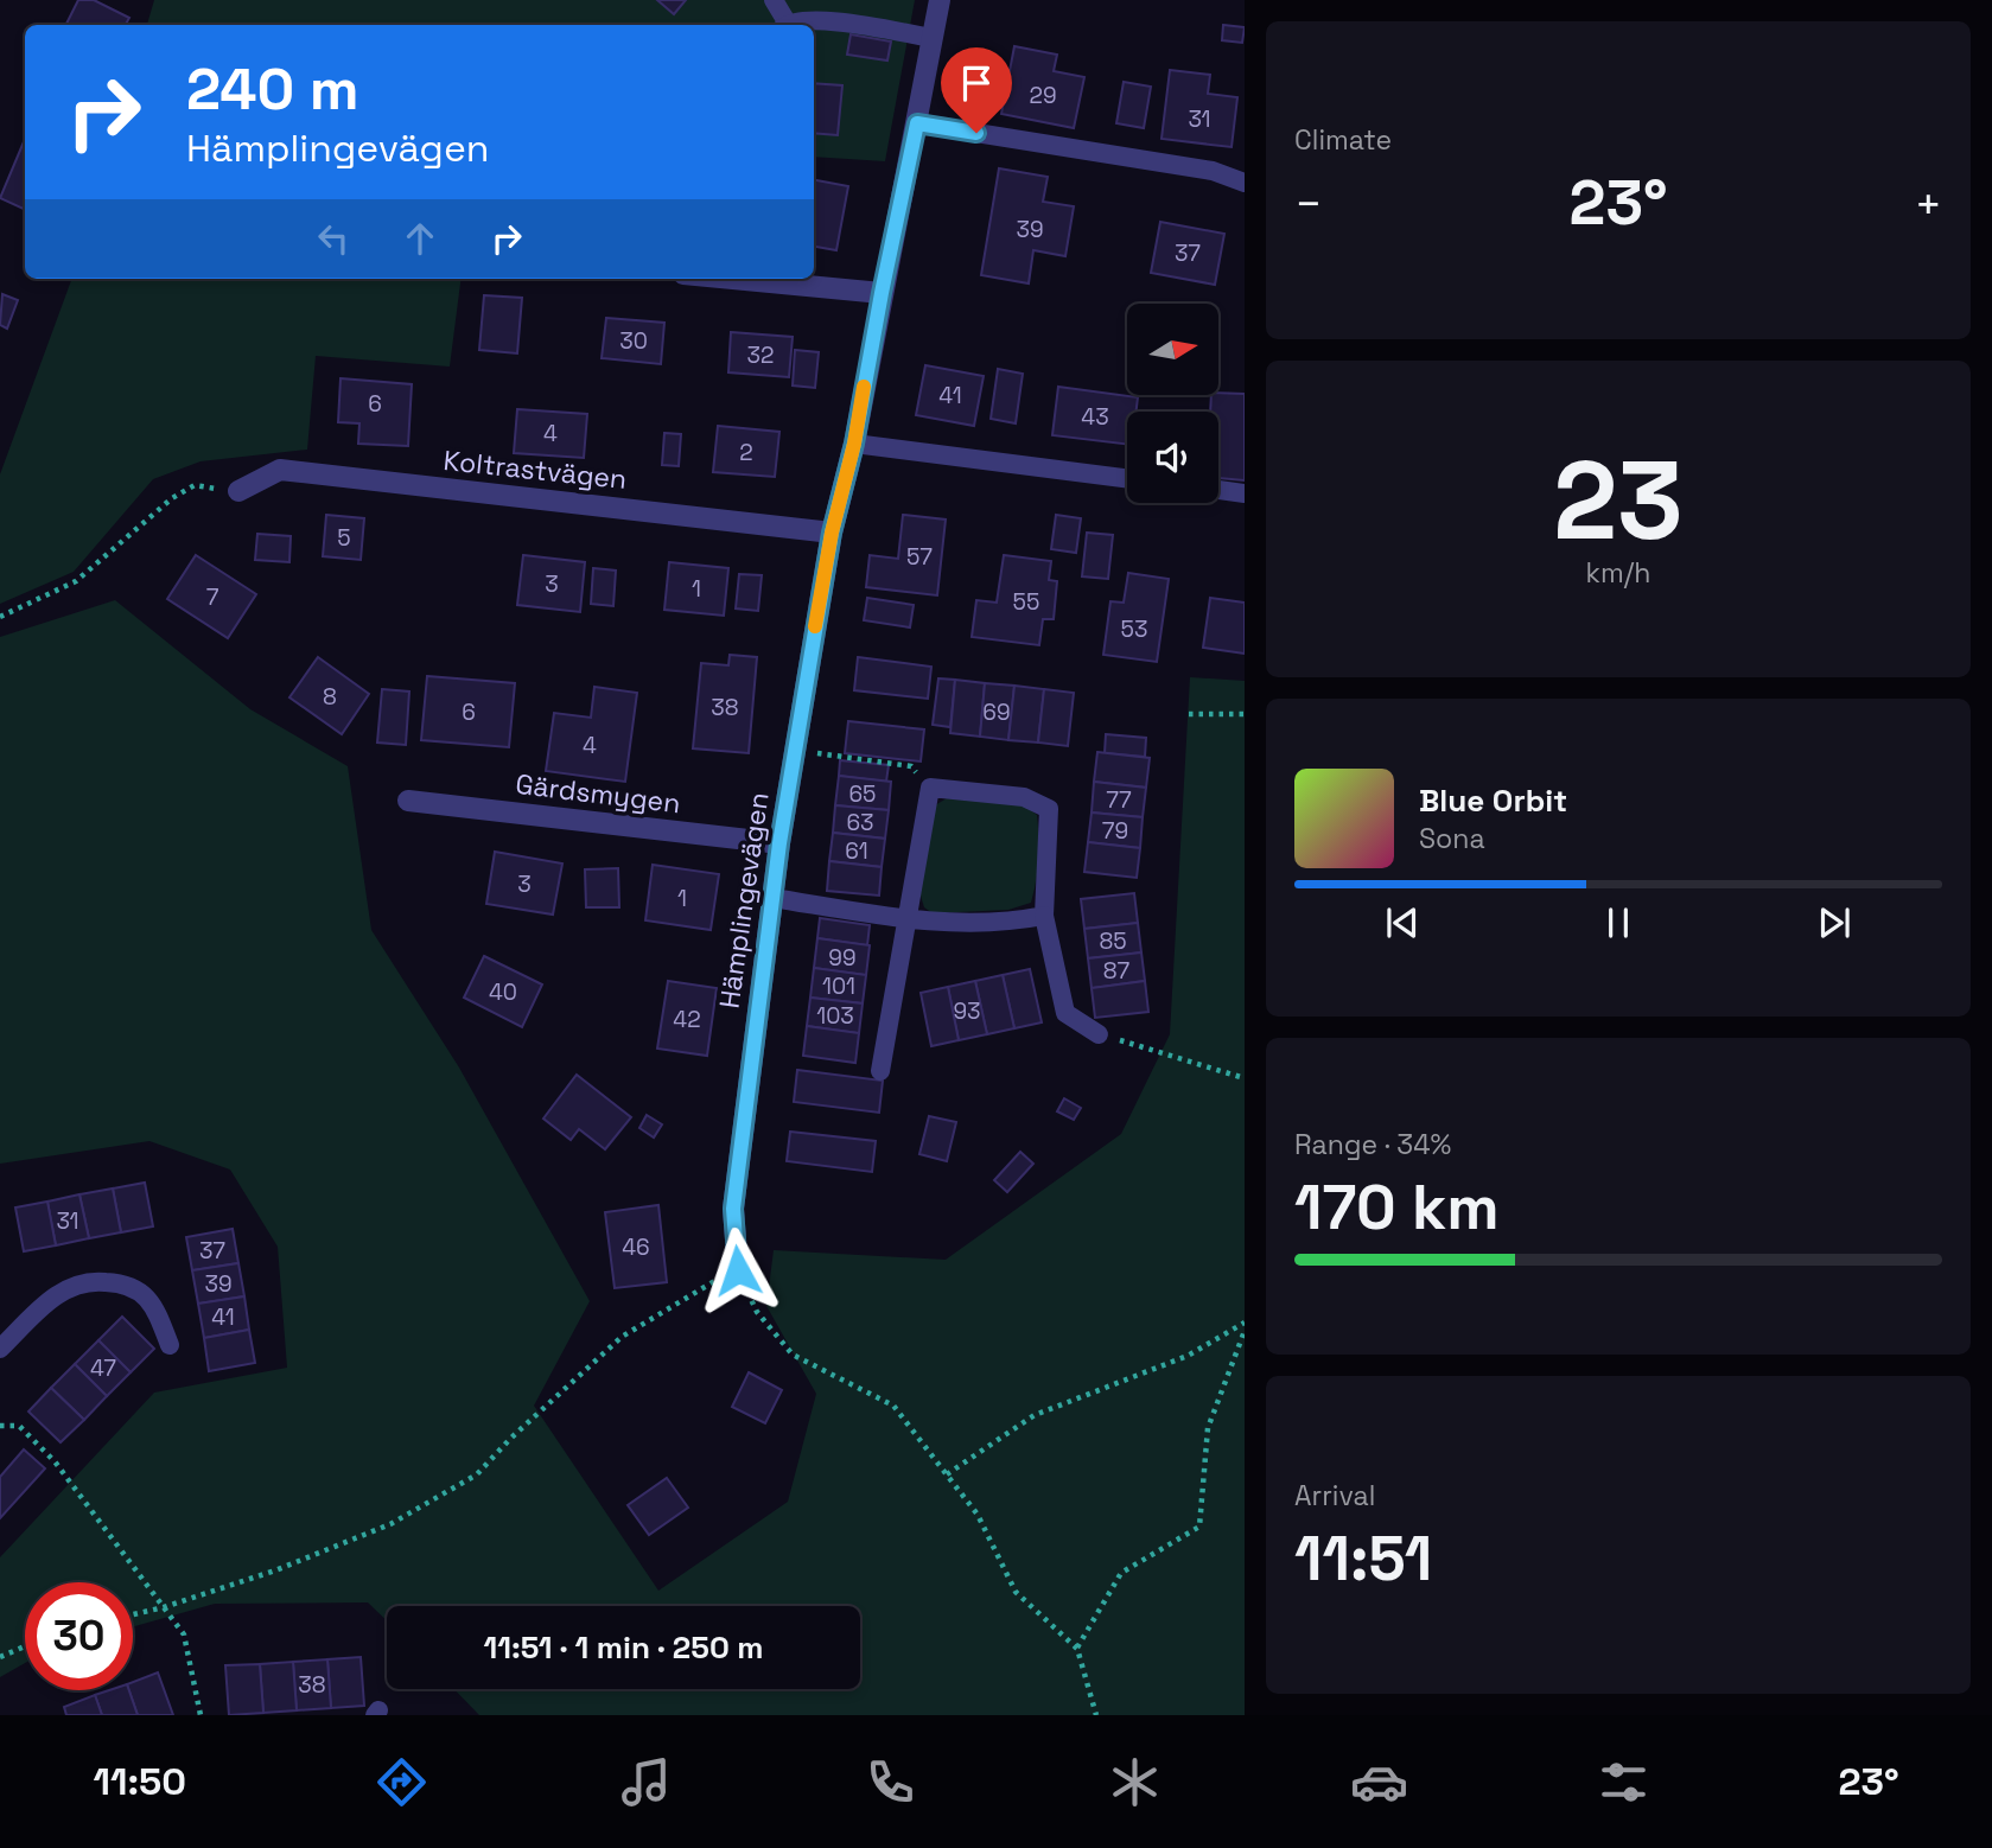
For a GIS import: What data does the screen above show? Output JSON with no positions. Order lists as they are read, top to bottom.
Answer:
{
  "streets": {
    "street": ["Koltrastvägen", "Gärdsmygen", "Hämplingevägen"]
  },
  "crossings": [
    ["Koltrastvägen", "Hämplingevägen"],
    ["Gärdsmygen", "Hämplingevägen"]
  ],
  "house_numbers": [
    "29",
    "31",
    "39",
    "37",
    "30",
    "32",
    "41",
    "6",
    "43",
    "4",
    "2",
    "5",
    "57",
    "3",
    "1",
    "7",
    "55",
    "53",
    "8",
    "38",
    "6",
    "69",
    "4",
    "65",
    "77",
    "63",
    "79",
    "61",
    "3",
    "1",
    "85",
    "99",
    "87",
    "101",
    "40",
    "93",
    "103",
    "42",
    "31",
    "46",
    "37",
    "39",
    "41",
    "47",
    "38"
  ],
  "north": "right",
  "page": {
    "tile": [
      "Climate",
      ["23", "km/h"],
      ["Range · 34%", "170 km"],
      ["Arrival", "11:51"]
    ],
    "turn": ["240 m", "Hämplingevägen"],
    "heat": ["−", "23°", "+"],
    "song": ["Blue Orbit", "Sona"],
    "limit": "30",
    "trip": "11:51 · 1 min · 250 m",
    "tabs": ["11:50", "23°"]
  }
}
